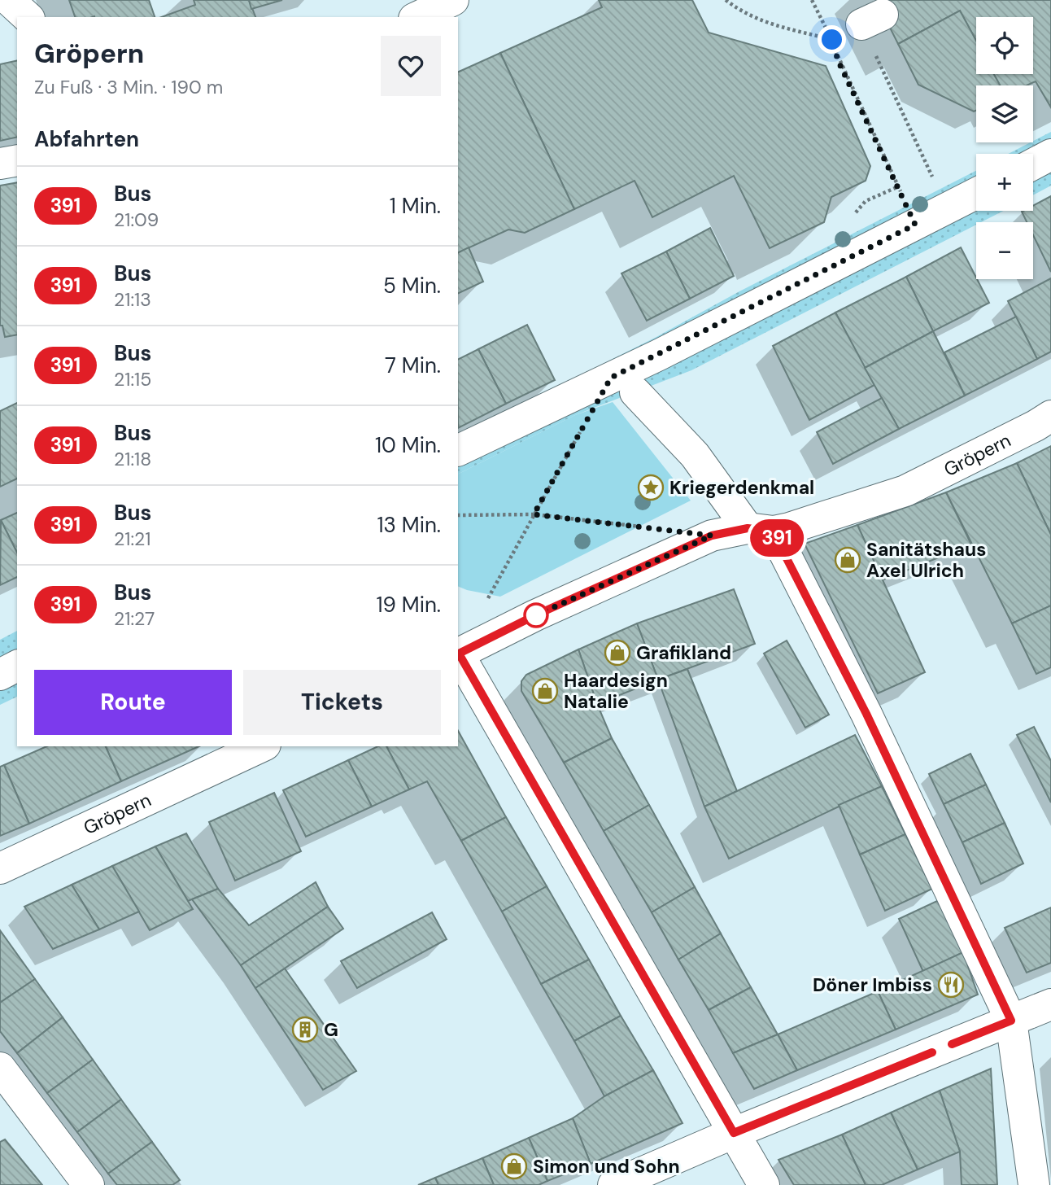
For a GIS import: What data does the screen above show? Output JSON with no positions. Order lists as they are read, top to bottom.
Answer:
{
  "streets": {
    "street": ["Gröpern"]
  },
  "places": {
    "place": ["Kriegerdenkmal"],
    "shop": [
      "Sanitätshaus Axel Ulrich",
      "Grafikland",
      "Haardesign Natalie",
      "Simon und Sohn"
    ],
    "restaurant": ["Döner Imbiss"],
    "building": ["G"]
  },
  "lines": ["bus line 391"],
  "page": {
    "on_map": "391",
    "map_buttons": ["+", "−"],
    "heading": [
      ["Gröpern", "Zu Fuß · 3 Min. · 190 m"],
      "Abfahrten"
    ],
    "list": [
      {
        "mark": "391",
        "name": "Bus",
        "note": "21:09",
        "value": "1 Min."
      },
      {
        "mark": "391",
        "name": "Bus",
        "note": "21:13",
        "value": "5 Min."
      },
      {
        "mark": "391",
        "name": "Bus",
        "note": "21:15",
        "value": "7 Min."
      },
      {
        "mark": "391",
        "name": "Bus",
        "note": "21:18",
        "value": "10 Min."
      },
      {
        "mark": "391",
        "name": "Bus",
        "note": "21:21",
        "value": "13 Min."
      },
      {
        "mark": "391",
        "name": "Bus",
        "note": "21:27",
        "value": "19 Min."
      }
    ],
    "buttons": ["Route", "Tickets"]
  }
}
